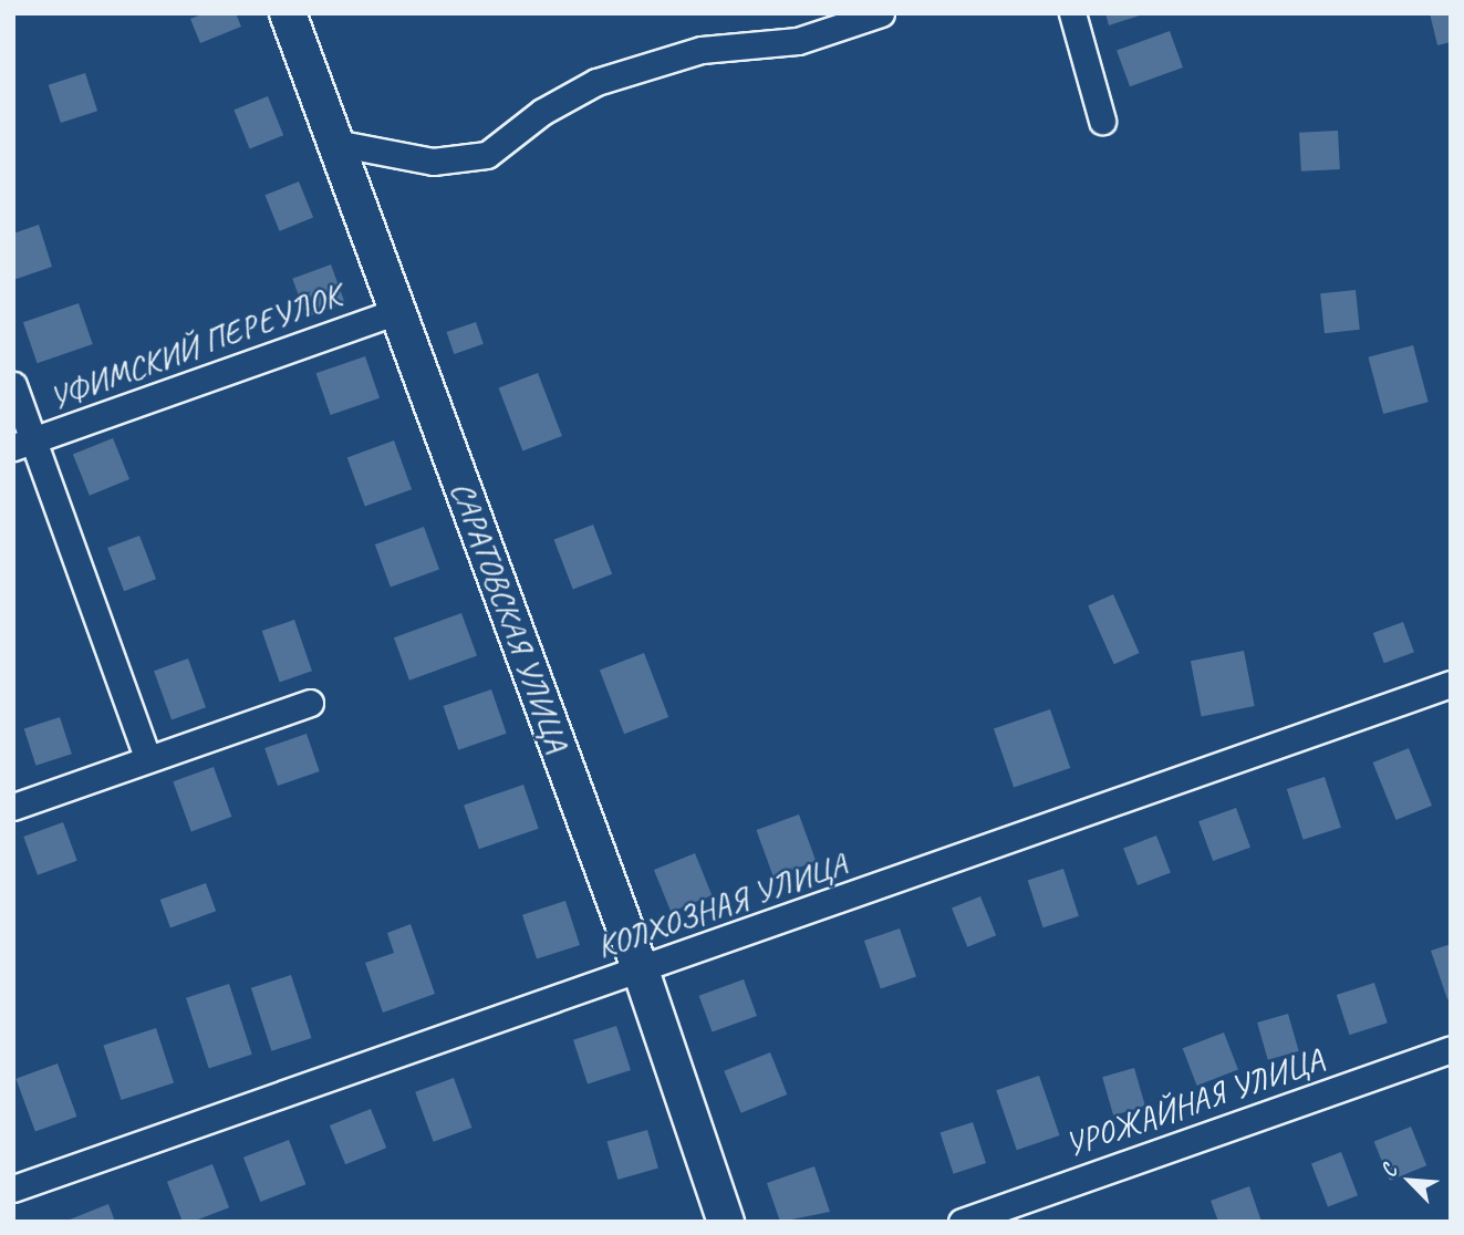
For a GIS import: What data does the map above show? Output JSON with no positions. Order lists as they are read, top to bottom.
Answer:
{
  "streets": {
    "street": [
      "УФИМСКИЙ ПЕРЕУЛОК",
      "САРАТОВСКАЯ УЛИЦА",
      "КОЛХОЗНАЯ УЛИЦА",
      "УРОЖАЙНАЯ УЛИЦА"
    ]
  },
  "crossings": [
    ["УФИМСКИЙ ПЕРЕУЛОК", "САРАТОВСКАЯ УЛИЦА"],
    ["САРАТОВСКАЯ УЛИЦА", "КОЛХОЗНАЯ УЛИЦА"]
  ],
  "north": "top left"
}
